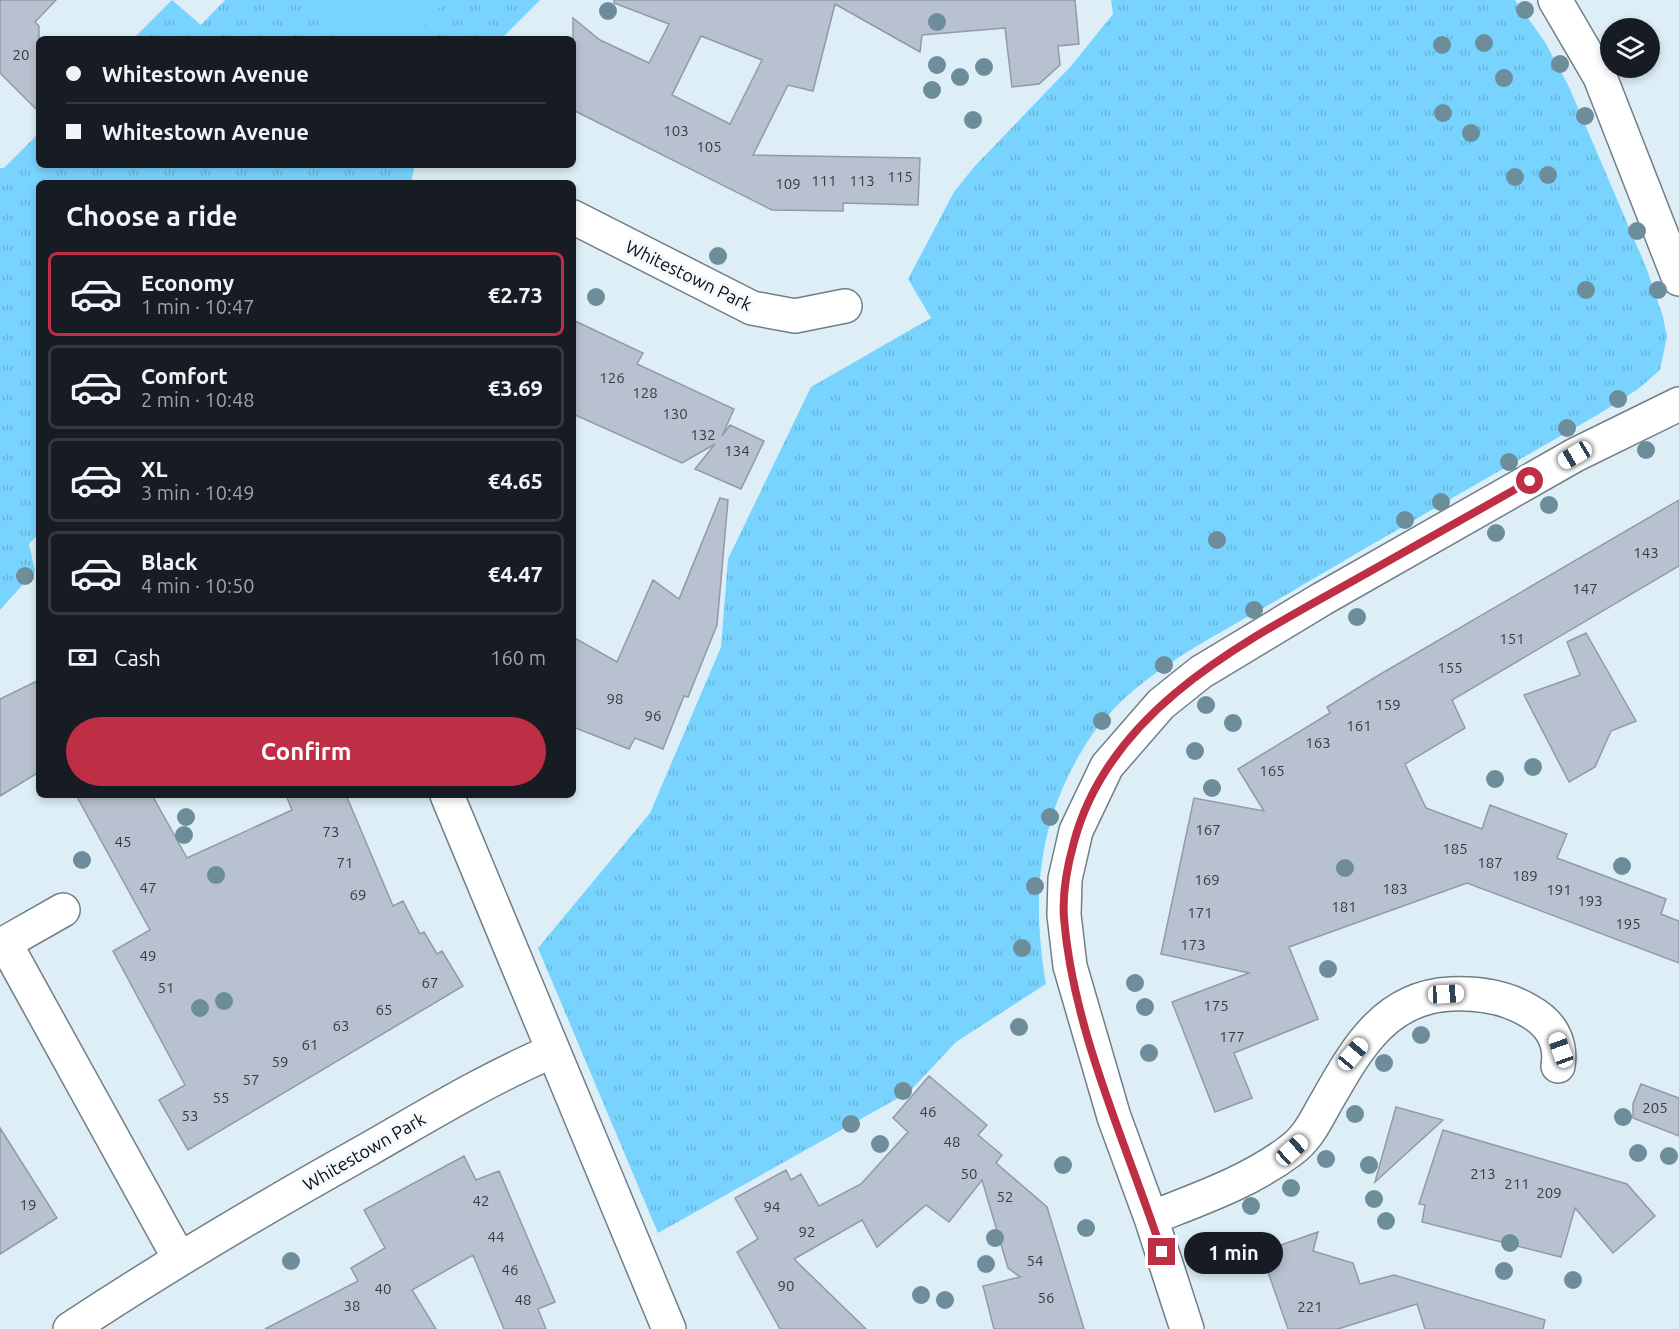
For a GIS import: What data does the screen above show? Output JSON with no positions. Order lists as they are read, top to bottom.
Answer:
{
  "streets": {
    "street": ["Whitestown Park"]
  },
  "house_numbers": [
    "20",
    "103",
    "105",
    "115",
    "111",
    "113",
    "109",
    "126",
    "128",
    "130",
    "132",
    "134",
    "143",
    "147",
    "151",
    "155",
    "98",
    "159",
    "96",
    "161",
    "163",
    "165",
    "167",
    "73",
    "45",
    "185",
    "71",
    "187",
    "189",
    "169",
    "47",
    "183",
    "191",
    "69",
    "193",
    "181",
    "171",
    "195",
    "173",
    "49",
    "67",
    "51",
    "175",
    "65",
    "63",
    "177",
    "61",
    "59",
    "57",
    "55",
    "205",
    "46",
    "53",
    "48",
    "50",
    "213",
    "211",
    "209",
    "52",
    "42",
    "19",
    "94",
    "92",
    "44",
    "54",
    "46",
    "90",
    "40",
    "56",
    "48",
    "38",
    "221"
  ],
  "page": {
    "banner": ["Whitestown Avenue", "Whitestown Avenue"],
    "heading": "Choose a ride",
    "list": [
      {
        "name": "Economy",
        "note": "1 min · 10:47",
        "value": "€2.73"
      },
      {
        "name": "Comfort",
        "note": "2 min · 10:48",
        "value": "€3.69"
      },
      {
        "name": "XL",
        "note": "3 min · 10:49",
        "value": "€4.65"
      },
      {
        "name": "Black",
        "note": "4 min · 10:50",
        "value": "€4.47"
      }
    ],
    "pay": ["Cash", "160 m"],
    "buttons": "Confirm",
    "bubble": "1 min"
  }
}
